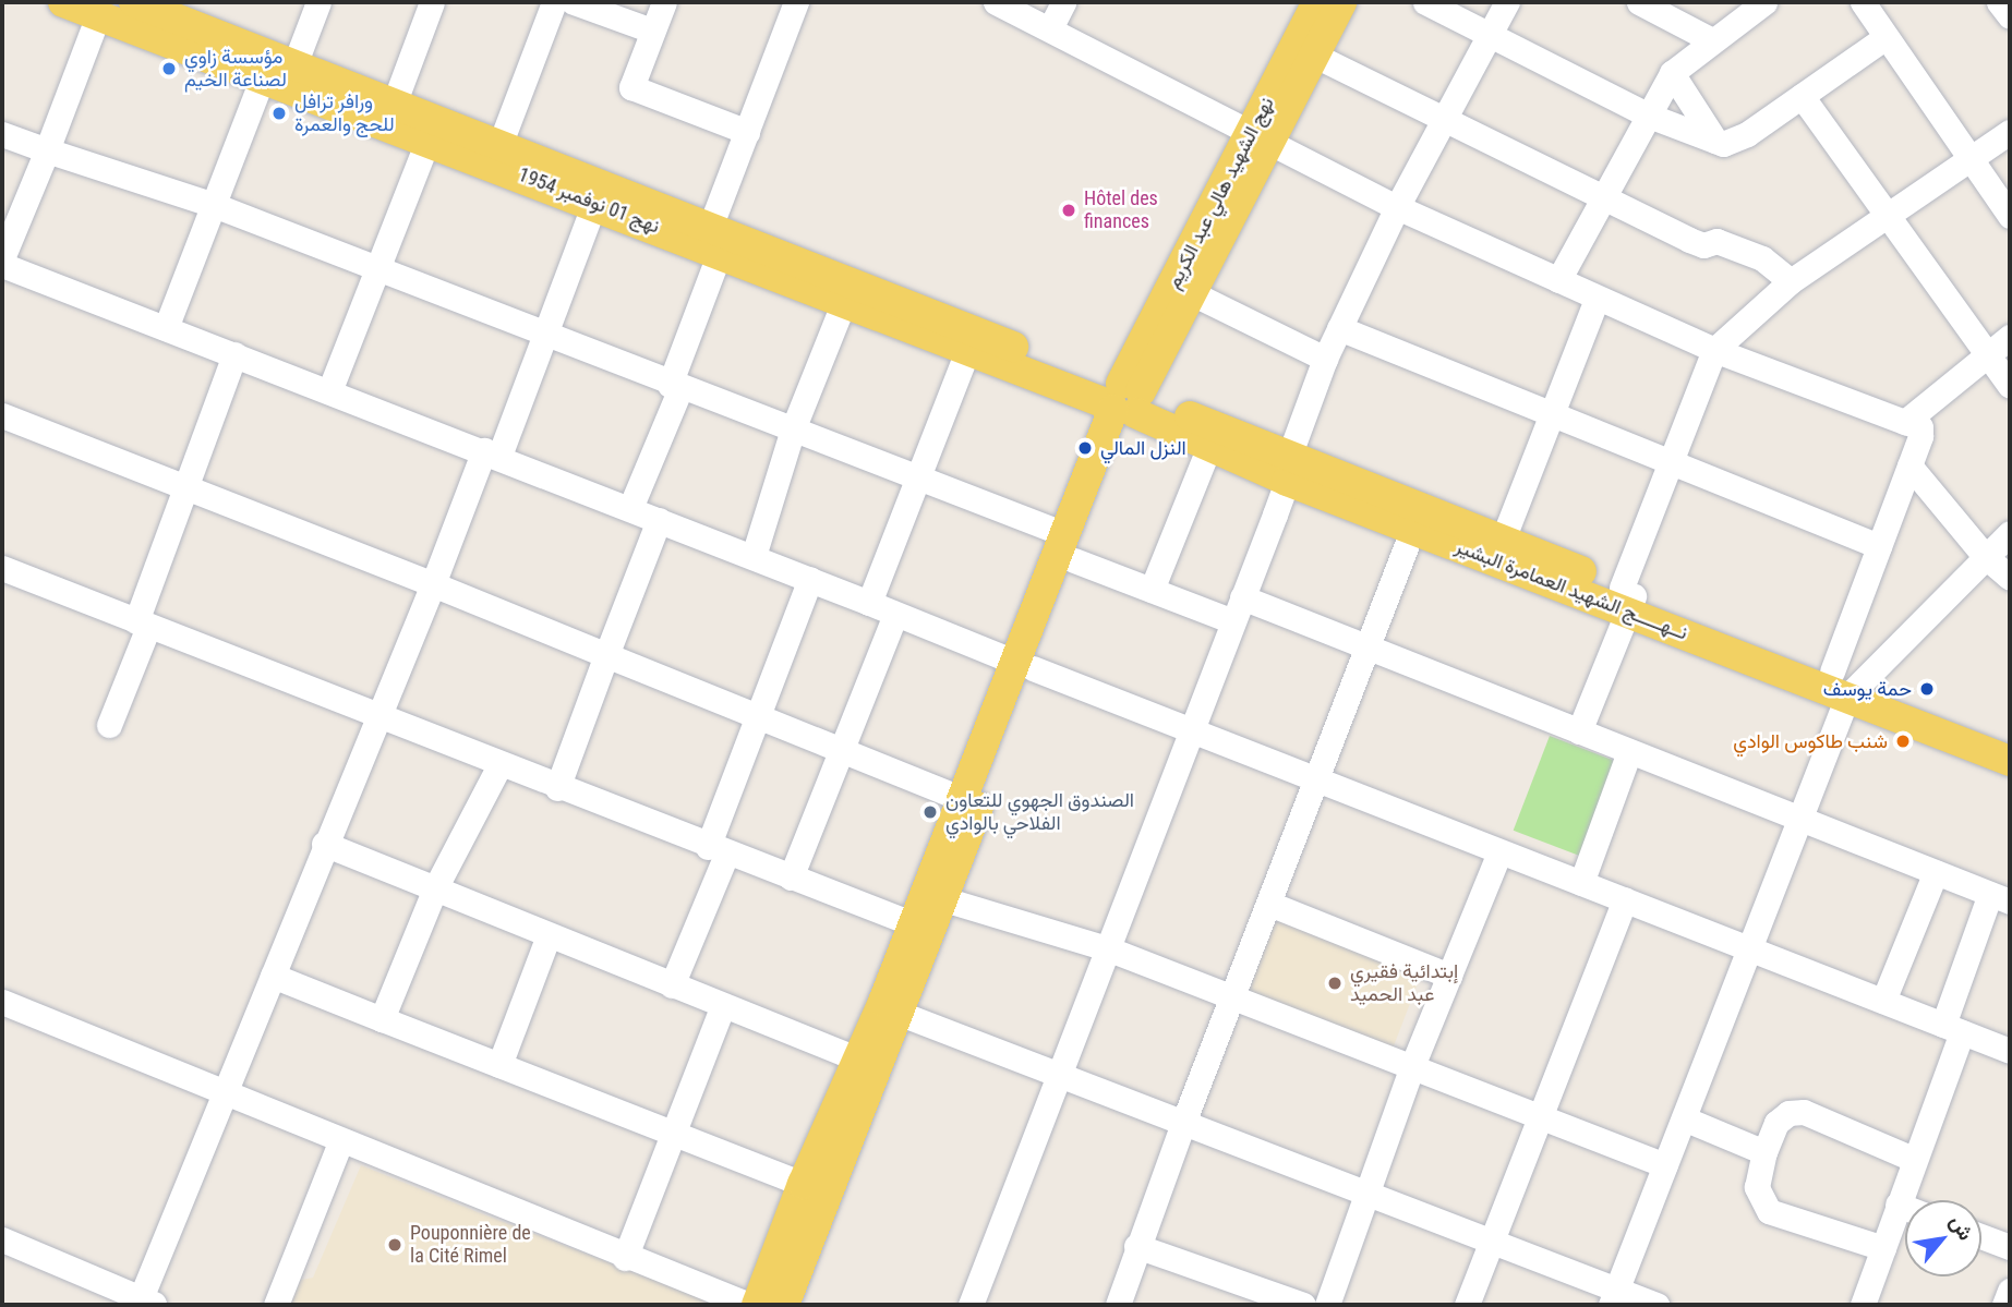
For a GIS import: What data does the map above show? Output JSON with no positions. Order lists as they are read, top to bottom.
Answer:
{
  "streets": {
    "main road": ["نهج الشهيد هالي عبد الكريم", "نهج 01 نوفمبر 1954", "نــهـــــج الشهيد العمامرة البشير"]
  },
  "crossings": [
    ["نهج الشهيد هالي عبد الكريم", "نهج 01 نوفمبر 1954"],
    ["نهج الشهيد هالي عبد الكريم", "نــهـــــج الشهيد العمامرة البشير"],
    ["نهج 01 نوفمبر 1954", "نــهـــــج الشهيد العمامرة البشير"]
  ],
  "places": [
    "مؤسسة زاوي لصناعة الخيم",
    "ورافر ترافل للحج والعمرة",
    "Hôtel des finances",
    "النزل المالي",
    "حمة يوسف",
    "شنب طاكوس الوادي",
    "الصندوق الجهوي للتعاون الفلاحي بالوادي",
    "إبتدائية فقيري عبد الحميد",
    "Pouponnière de la Cité Rimel"
  ],
  "north": "top right"
}
